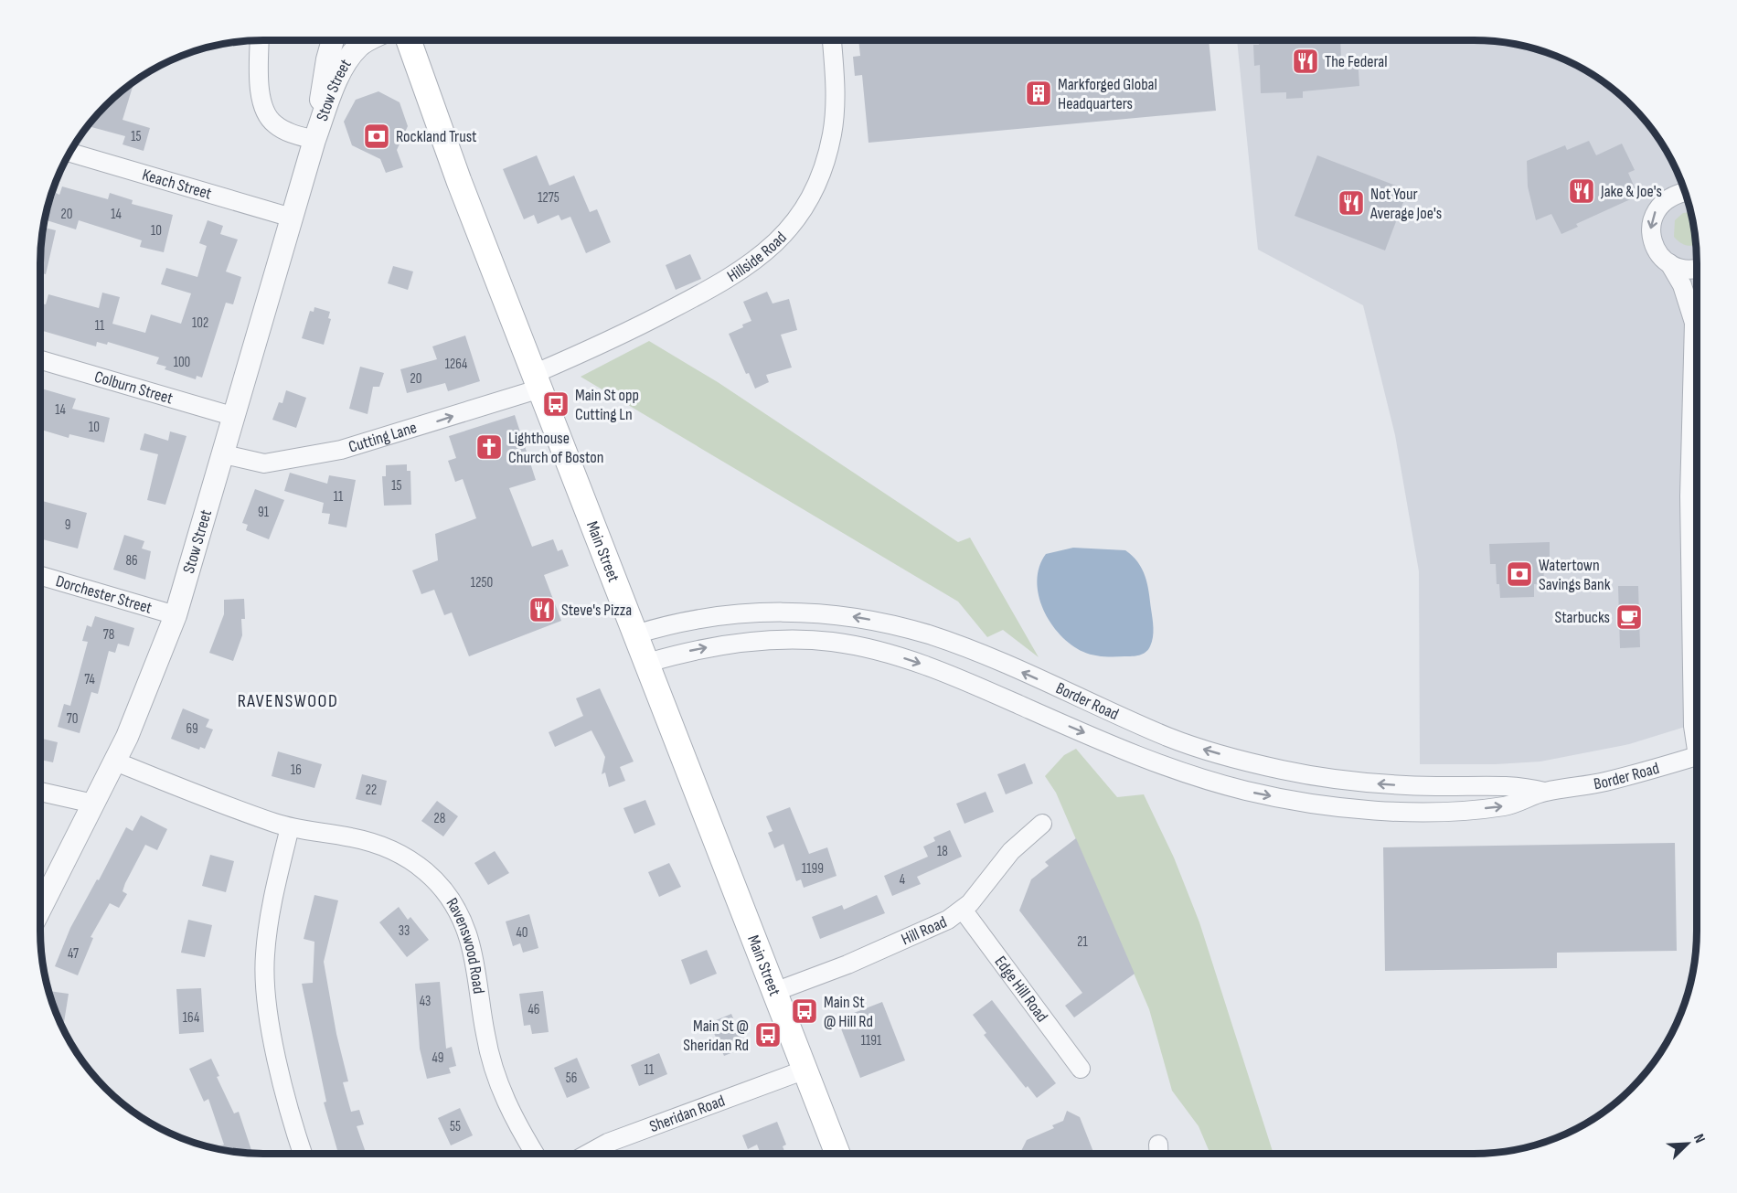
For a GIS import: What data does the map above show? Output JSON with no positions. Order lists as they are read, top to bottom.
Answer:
{
  "streets": {
    "main road": ["Main Street"],
    "street": [
      "Stow Street",
      "Keach Street",
      "Hillside Road",
      "Colburn Street",
      "Cutting Lane",
      "Dorchester Street",
      "Border Road",
      "Hill Road",
      "Ravenswood Road",
      "Edge Hill Road",
      "Sheridan Road"
    ]
  },
  "crossings": [
    ["Stow Street", "Keach Street"],
    ["Stow Street", "Colburn Street"],
    ["Stow Street", "Cutting Lane"],
    ["Stow Street", "Dorchester Street"],
    ["Stow Street", "Ravenswood Road"],
    ["Hillside Road", "Cutting Lane"],
    ["Hillside Road", "Main Street"],
    ["Cutting Lane", "Main Street"],
    ["Main Street", "Border Road"],
    ["Main Street", "Hill Road"],
    ["Main Street", "Sheridan Road"],
    ["Hill Road", "Edge Hill Road"]
  ],
  "one_way": ["Cutting Lane"],
  "districts": ["RAVENSWOOD"],
  "places": {
    "restaurant": [
      "The Federal",
      "Jake & Joe's",
      "Not Your Average Joe's",
      "Steve's Pizza"
    ],
    "building": ["Markforged Global Headquarters"],
    "bank": ["Rockland Trust", "Watertown Savings Bank"],
    "bus stop": ["Main St opp Cutting Ln", "Main St @ Hill Rd", "Main St @ Sheridan Rd"],
    "church": ["Lighthouse Church of Boston"],
    "cafe": ["Starbucks"]
  },
  "house_numbers": [
    "15",
    "1275",
    "20",
    "14",
    "10",
    "102",
    "11",
    "100",
    "1264",
    "20",
    "14",
    "10",
    "15",
    "11",
    "91",
    "9",
    "86",
    "1250",
    "78",
    "74",
    "70",
    "69",
    "16",
    "22",
    "28",
    "18",
    "1199",
    "4",
    "33",
    "40",
    "21",
    "47",
    "43",
    "46",
    "164",
    "1191",
    "49",
    "11",
    "56",
    "55"
  ],
  "north": "top right"
}
